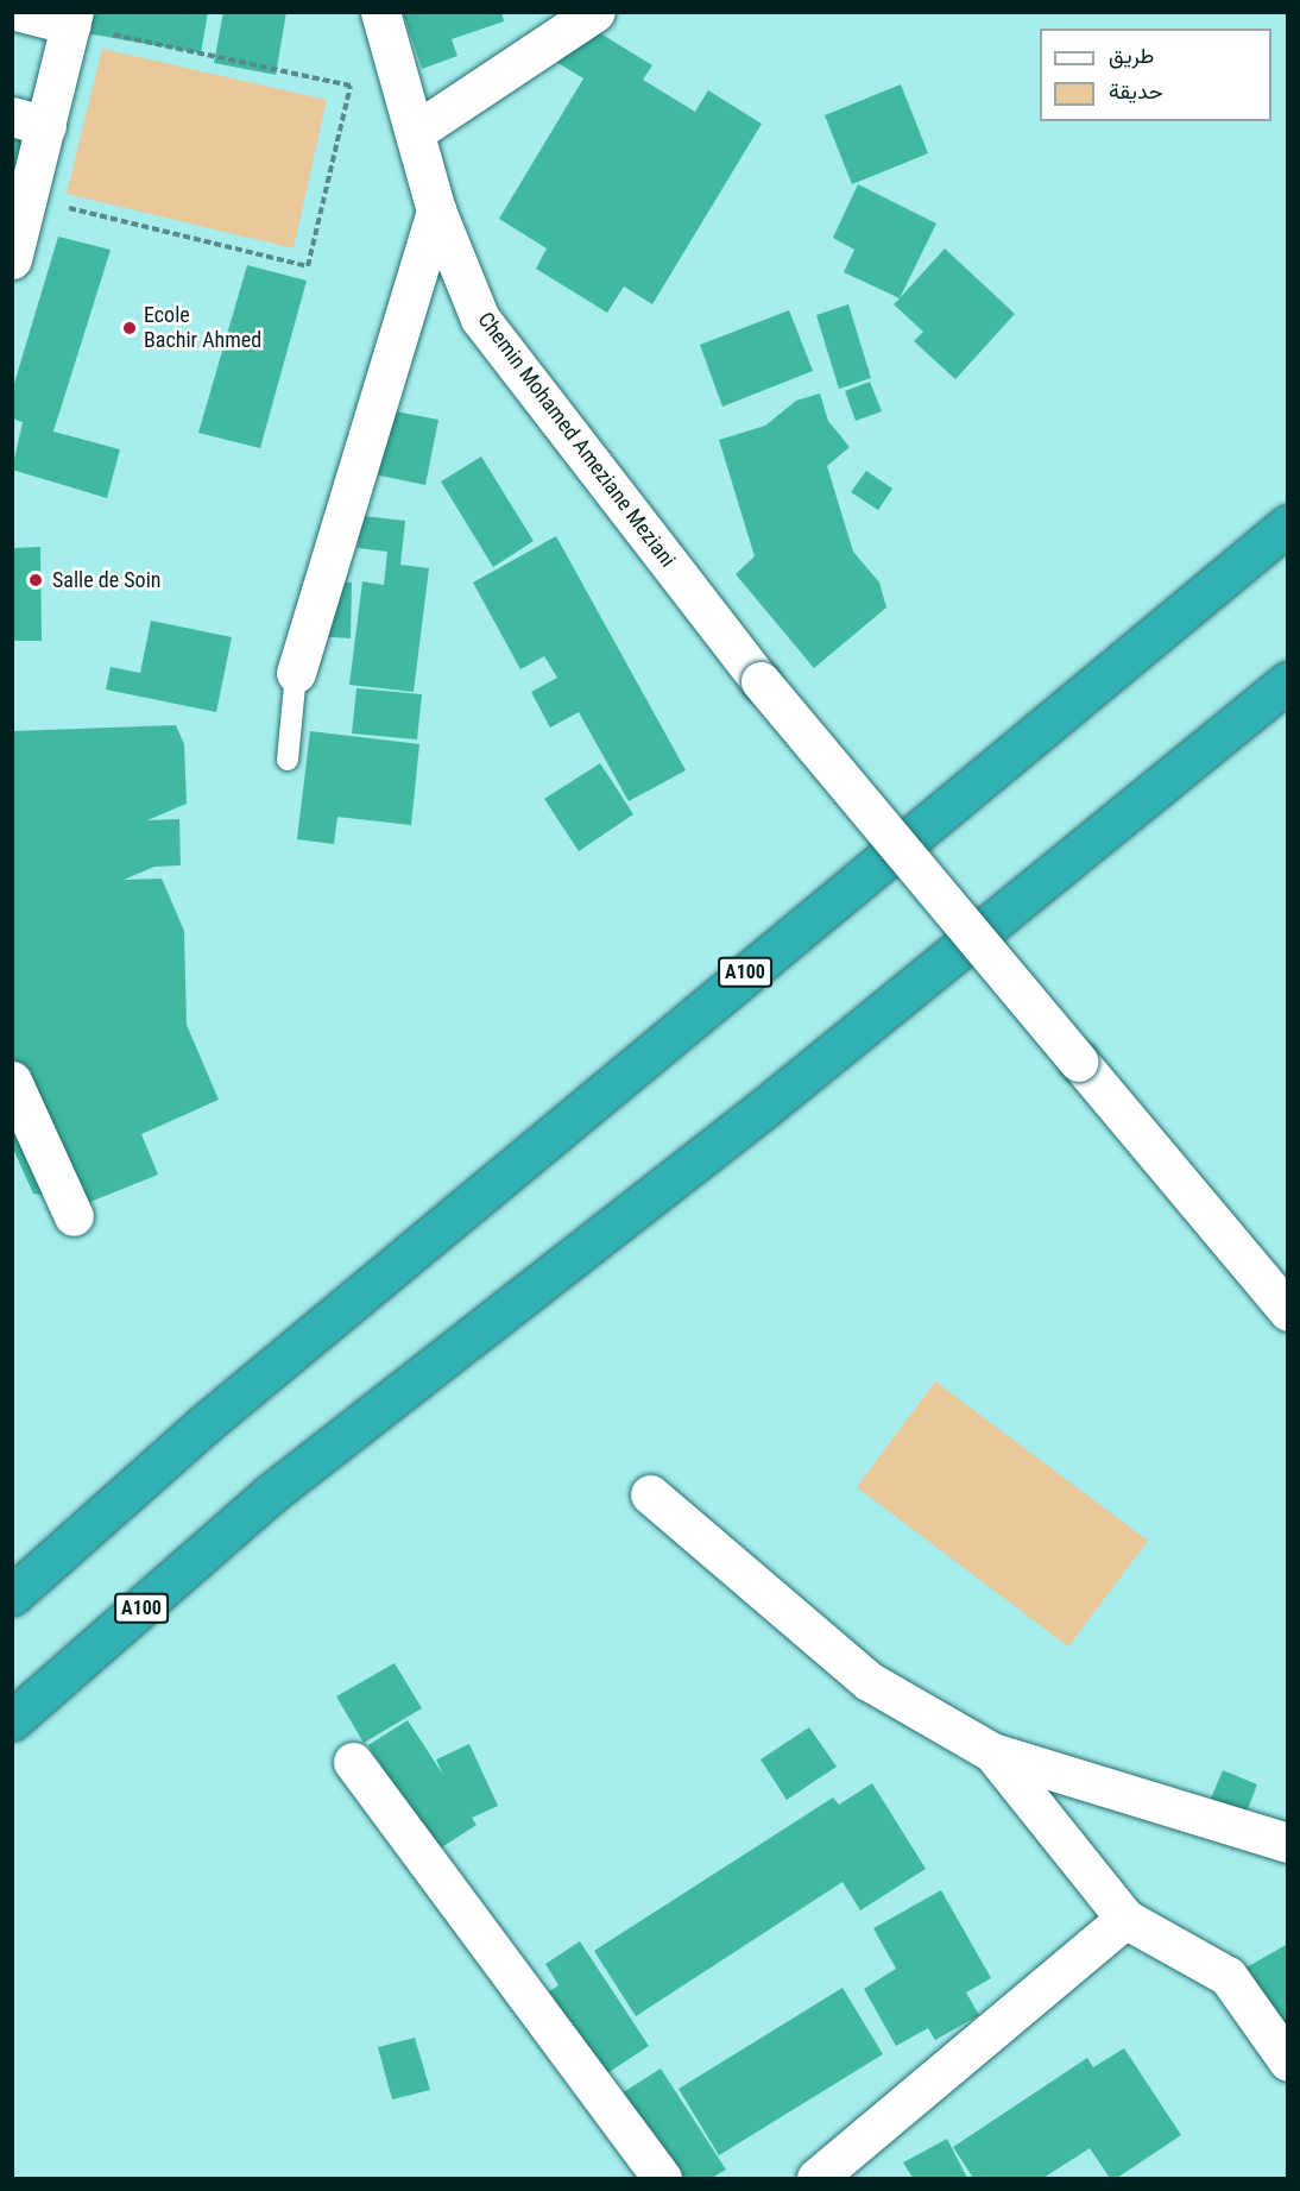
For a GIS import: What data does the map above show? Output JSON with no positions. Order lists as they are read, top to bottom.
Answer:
{
  "streets": {
    "highway": ["A100"],
    "street": ["Chemin Mohamed Ameziane Meziani"]
  },
  "places": ["Ecole Bachir Ahmed", "Salle de Soin"],
  "legend": ["طريق", "حديقة"]
}
